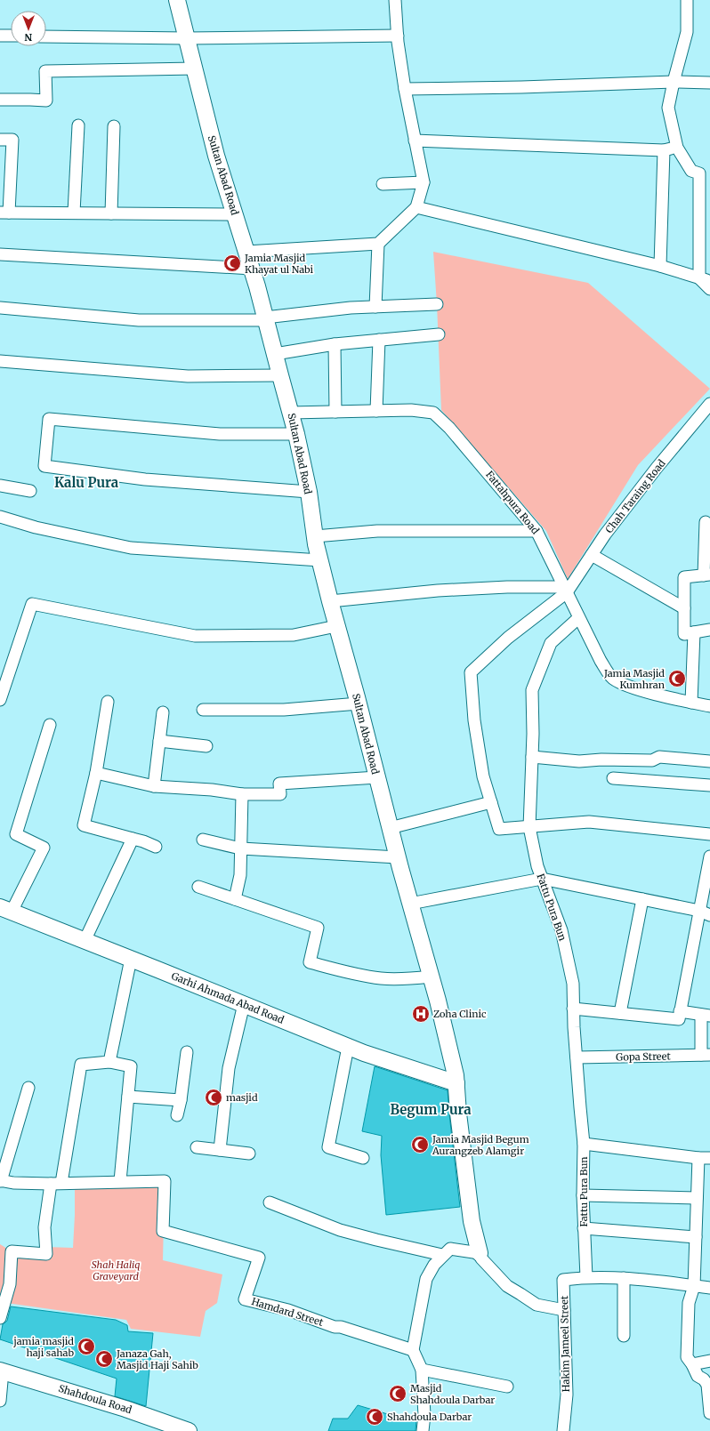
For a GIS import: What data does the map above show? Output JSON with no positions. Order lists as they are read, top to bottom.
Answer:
{
  "streets": {
    "street": [
      "Sultan Abad Road",
      "Chah Taraing Road",
      "Fattahpura Road",
      "Fattu Pura Bun",
      "Garhi Ahmada Abad Road",
      "Gopa Street",
      "Hamdard Street",
      "Hakim Jameel Street",
      "Shahdoula Road"
    ]
  },
  "crossings": [
    ["Sultan Abad Road", "Fattahpura Road"],
    ["Sultan Abad Road", "Garhi Ahmada Abad Road"],
    ["Chah Taraing Road", "Fattahpura Road"],
    ["Fattahpura Road", "Fattu Pura Bun"],
    ["Fattu Pura Bun", "Gopa Street"],
    ["Fattu Pura Bun", "Hakim Jameel Street"]
  ],
  "districts": ["Kalu Pura", "Begum Pura"],
  "parks": ["Shah Haliq Graveyard"],
  "places": {
    "mosque": [
      "Jamia Masjid Khayat ul Nabi",
      "Jamia Masjid Kumhran",
      "masjid",
      "Jamia Masjid Begum Aurangzeb Alamgir",
      "jamia masjid haji sahab",
      "Janaza Gah, Masjid Haji Sahib",
      "Masjid Shahdoula Darbar",
      "Shahdoula Darbar"
    ],
    "hospital": ["Zoha Clinic"]
  },
  "north": "bottom"
}
